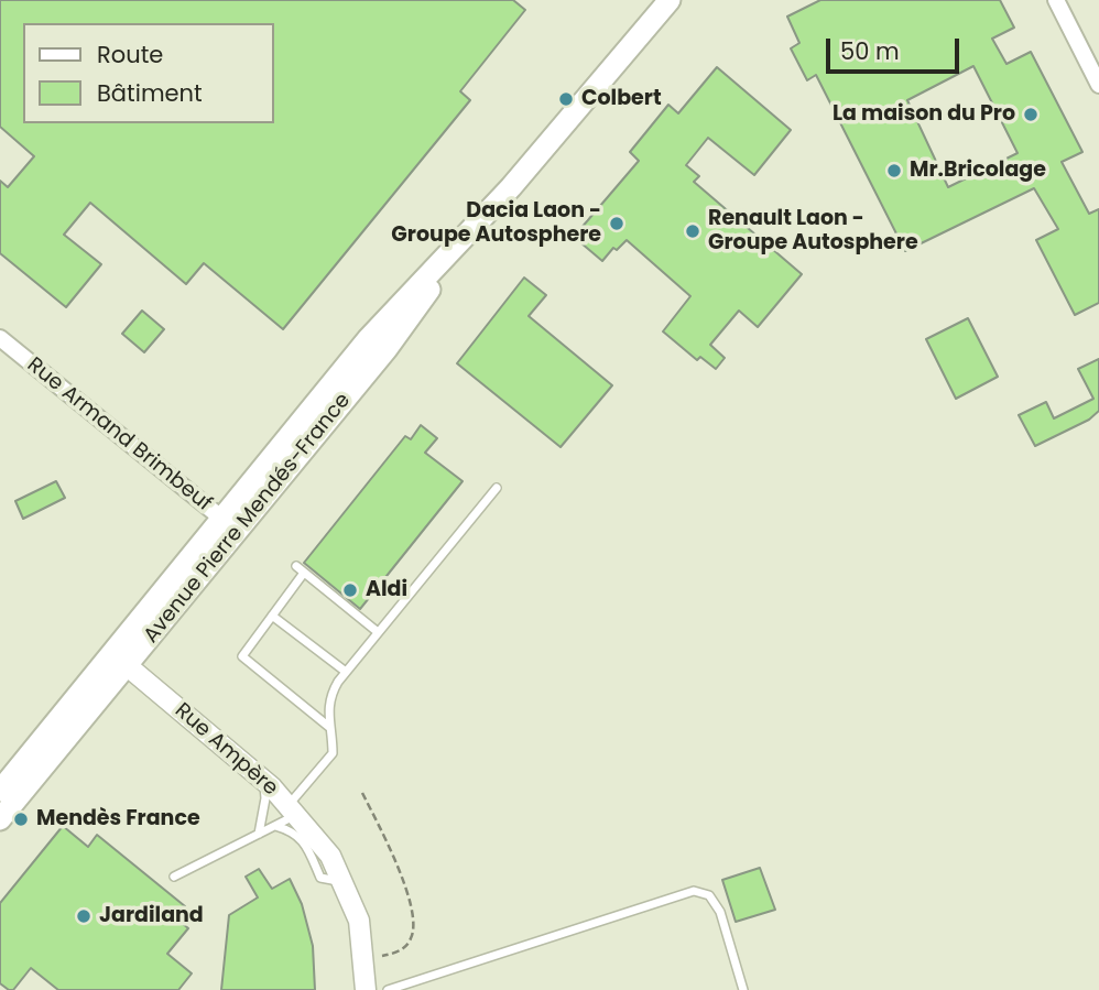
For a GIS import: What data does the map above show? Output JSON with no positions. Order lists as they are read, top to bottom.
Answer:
{
  "streets": {
    "main road": ["Avenue Pierre Mendés-France"],
    "street": ["Rue Armand Brimbeuf", "Rue Ampère"]
  },
  "crossings": [
    ["Rue Armand Brimbeuf", "Avenue Pierre Mendés-France"],
    ["Avenue Pierre Mendés-France", "Rue Ampère"]
  ],
  "places": [
    "Colbert",
    "La maison du Pro",
    "Mr.Bricolage",
    "Dacia Laon - Groupe Autosphere",
    "Renault Laon - Groupe Autosphere",
    "Aldi",
    "Mendès France",
    "Jardiland"
  ],
  "legend": ["Route", "Bâtiment"],
  "scale_bar": "50 m"
}
